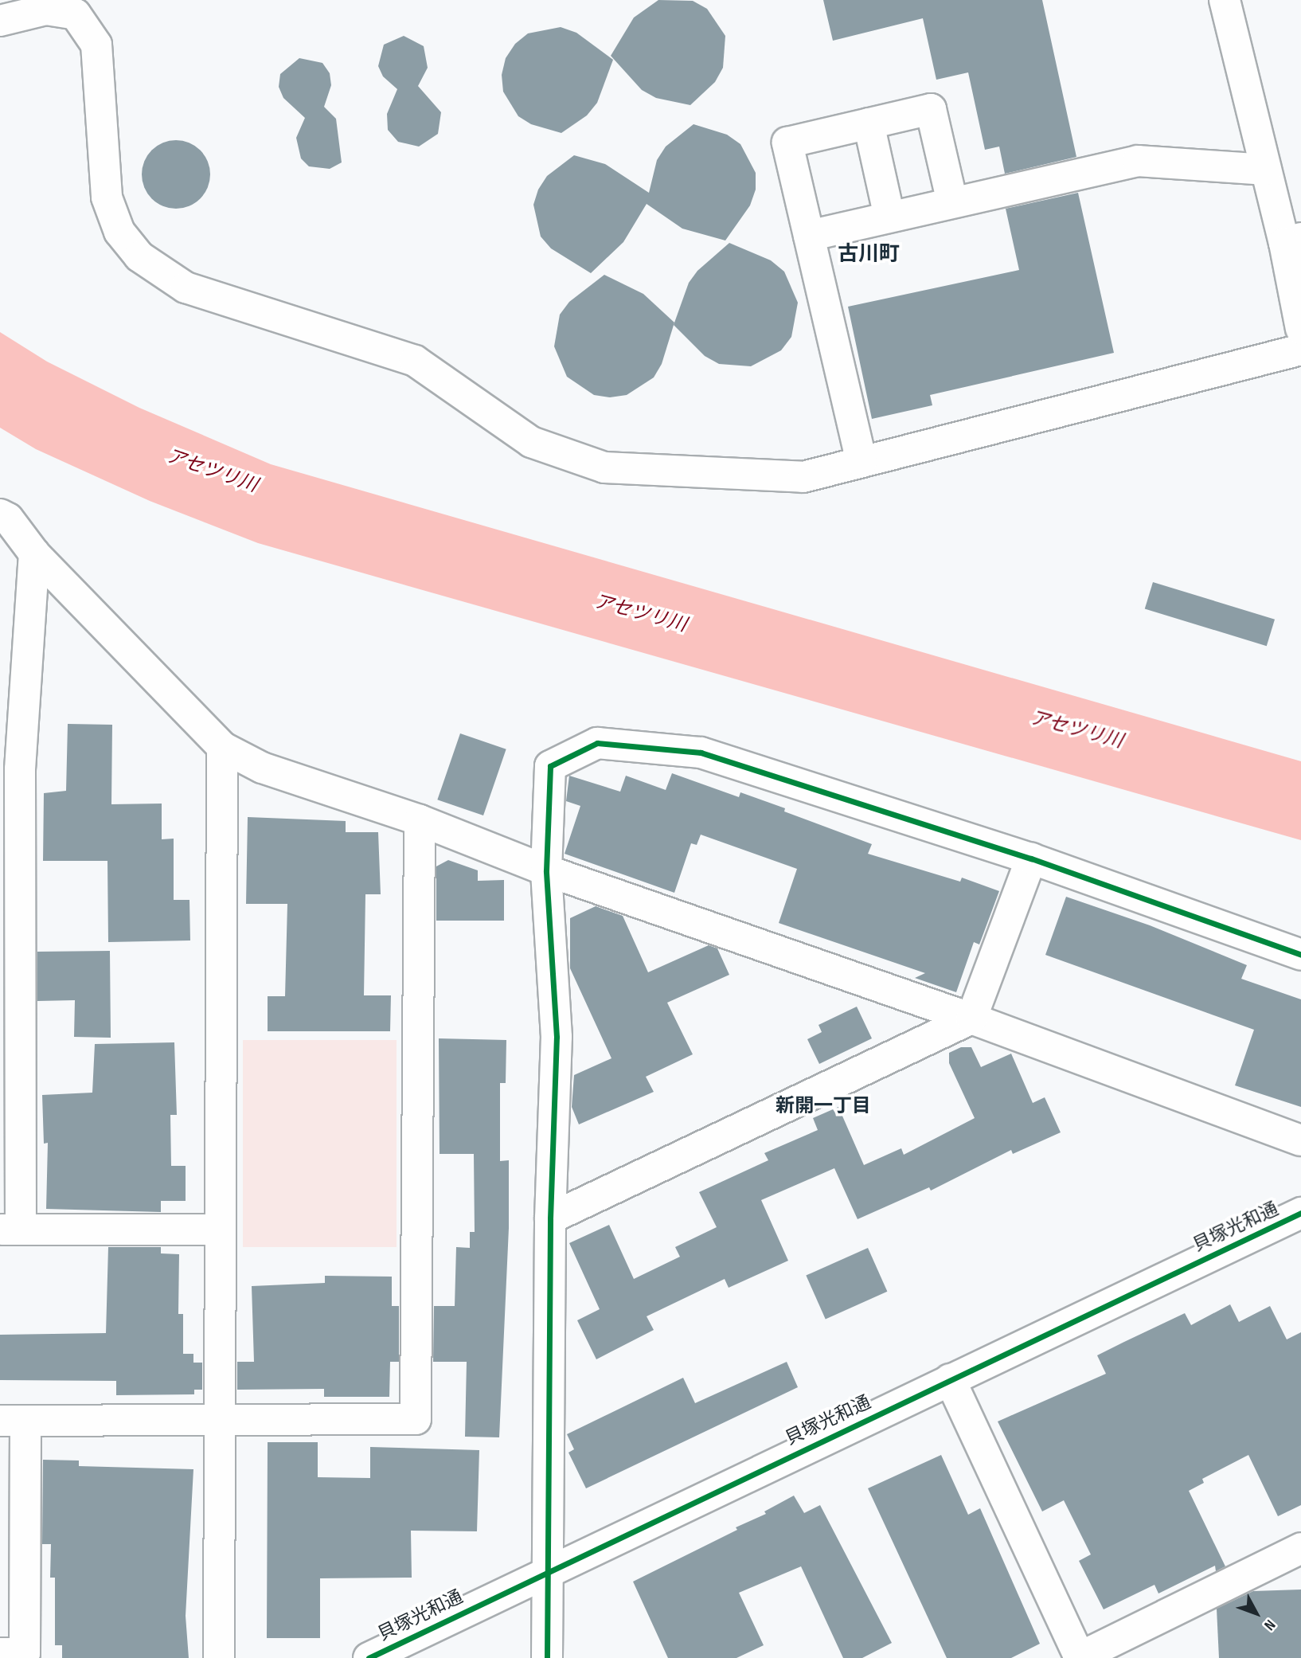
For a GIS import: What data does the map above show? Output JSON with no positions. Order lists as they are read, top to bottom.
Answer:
{
  "streets": {
    "street": ["貝塚光和通"]
  },
  "districts": ["古川町", "新開一丁目"],
  "water": ["アセツリ川"],
  "north": "bottom right"
}
